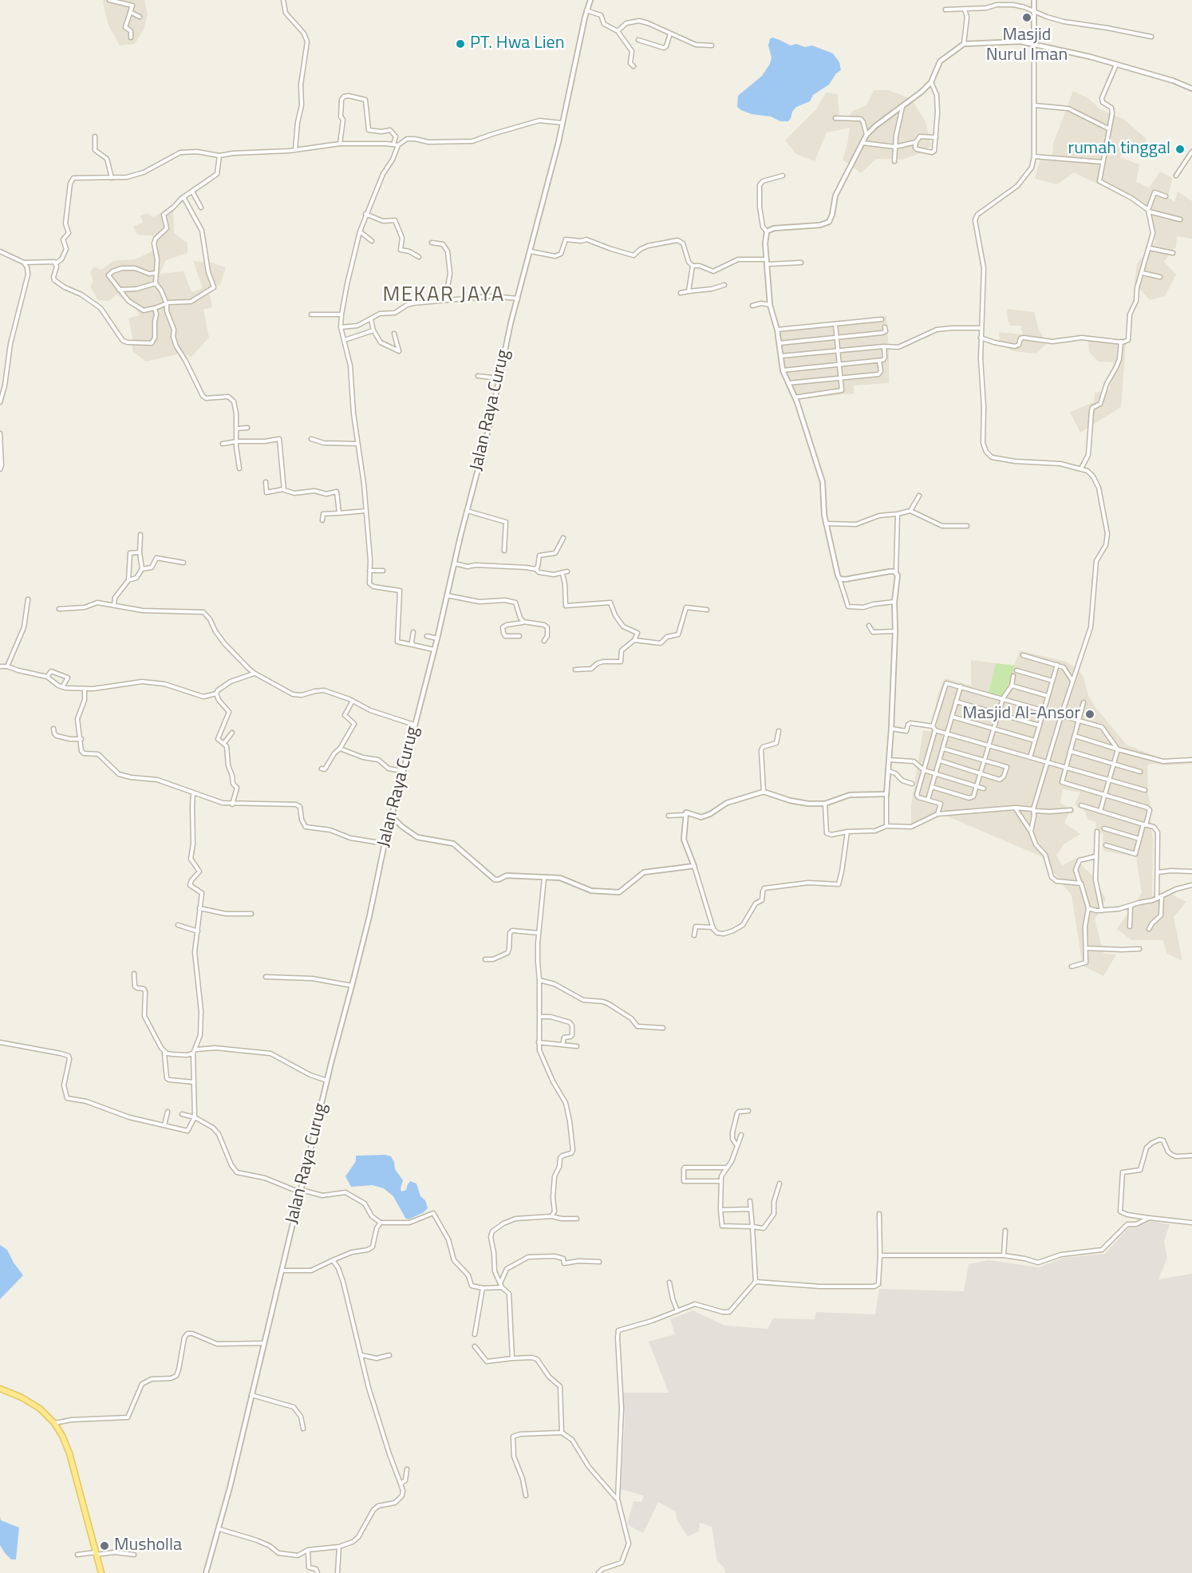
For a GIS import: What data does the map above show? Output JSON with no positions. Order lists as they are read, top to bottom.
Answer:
{
  "streets": {
    "street": ["Jalan Raya Curug"]
  },
  "districts": ["MEKAR JAYA"],
  "places": [
    "Masjid Nurul Iman",
    "PT. Hwa Lien",
    "rumah tinggal",
    "Masjid Al-Ansor",
    "Musholla"
  ]
}
